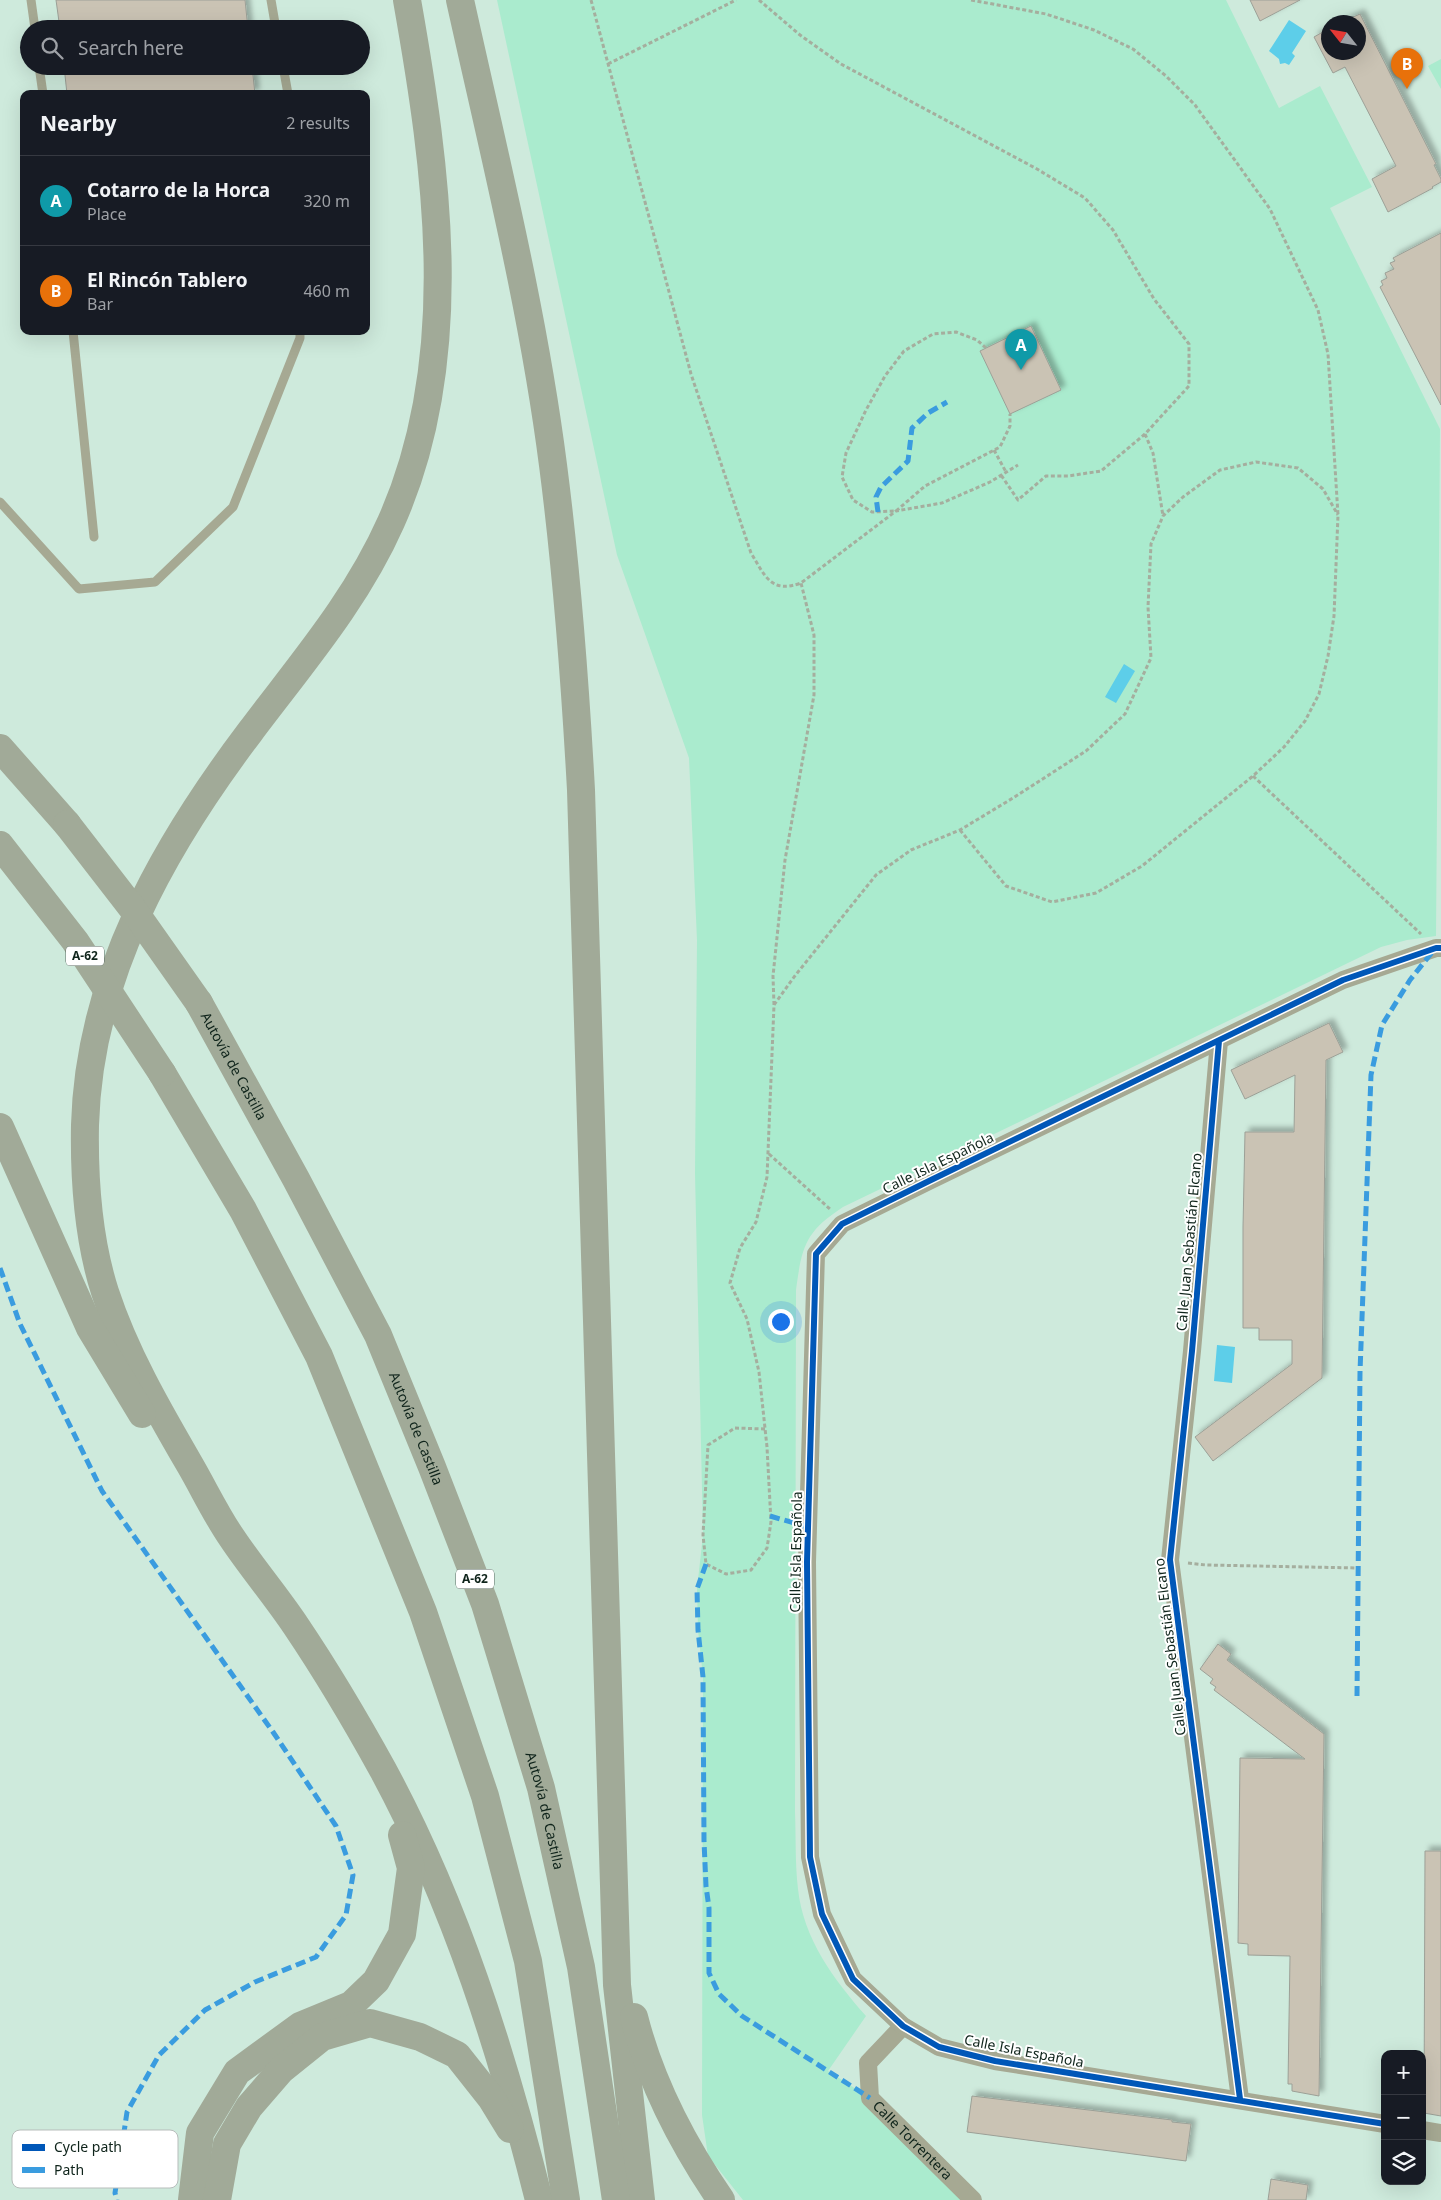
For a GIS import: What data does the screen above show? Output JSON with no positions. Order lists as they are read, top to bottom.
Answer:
{
  "streets": {
    "highway": ["A-62", "Autovía de Castilla"],
    "street": ["Calle Isla Española", "Calle Juan Sebastián Elcano", "Calle Torrentera"]
  },
  "crossings": [
    ["Calle Isla Española", "Calle Juan Sebastián Elcano"],
    ["Calle Isla Española", "Calle Torrentera"]
  ],
  "legend": ["Cycle path", "Path"],
  "north": "top left",
  "page": {
    "search": "Search here",
    "pins": ["B", "A"],
    "heading": ["Nearby", "2 results"],
    "list": [
      {
        "mark": "A",
        "name": "Cotarro de la Horca",
        "note": "Place",
        "value": "320 m"
      },
      {
        "mark": "B",
        "name": "El Rincón Tablero",
        "note": "Bar",
        "value": "460 m"
      }
    ],
    "map_buttons": ["+", "−"]
  }
}
